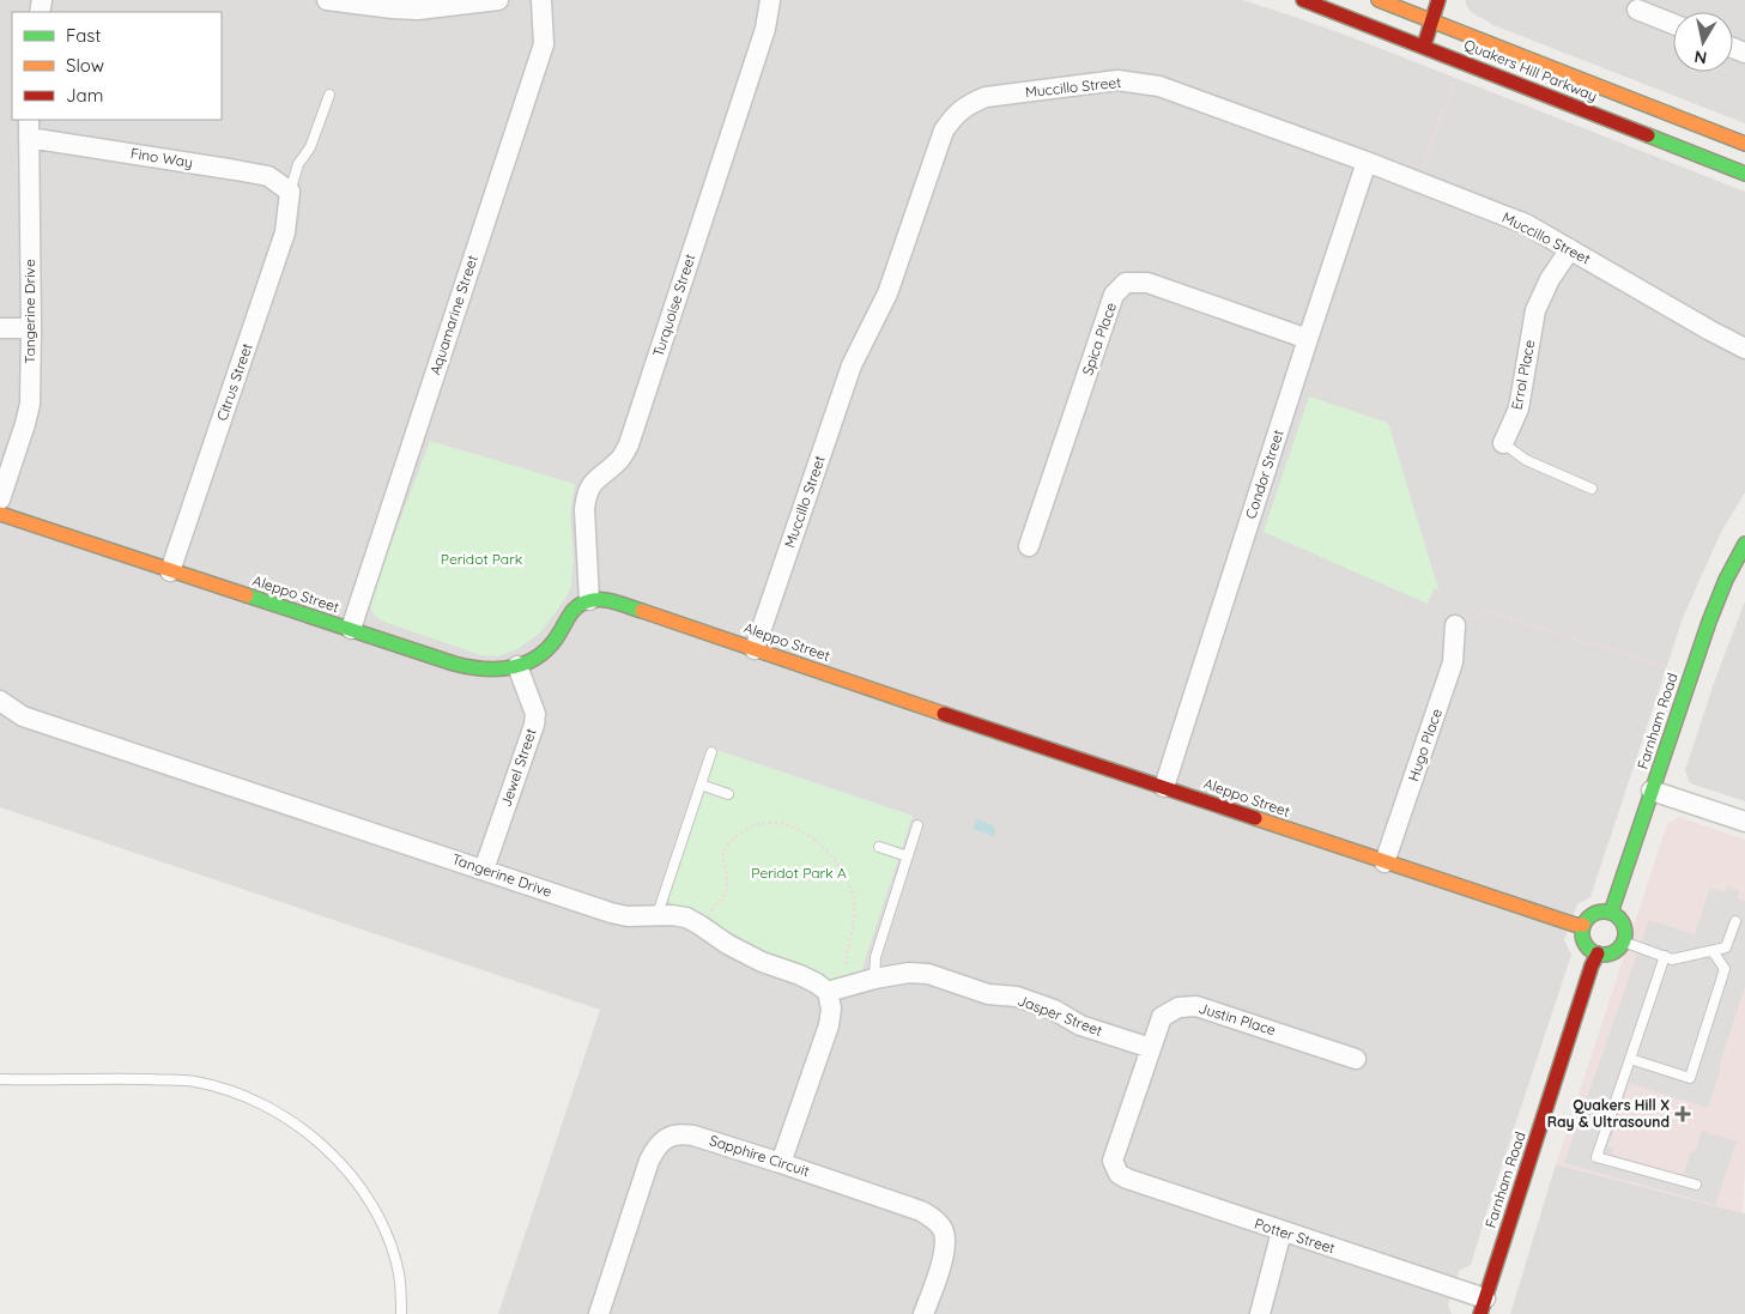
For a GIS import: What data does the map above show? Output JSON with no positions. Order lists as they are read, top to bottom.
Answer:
{
  "streets": {
    "street": [
      "Quakers Hill Parkway",
      "Muccillo Street",
      "Fino Way",
      "Turquoise Street",
      "Tangerine Drive",
      "Aquamarine Street",
      "Spica Place",
      "Errol Place",
      "Citrus Street",
      "Condor Street",
      "Aleppo Street",
      "Farnham Road",
      "Hugo Place",
      "Jewel Street",
      "Jasper Street",
      "Justin Place",
      "Sapphire Circuit",
      "Potter Street"
    ]
  },
  "crossings": [
    ["Muccillo Street", "Errol Place"],
    ["Muccillo Street", "Condor Street"],
    ["Muccillo Street", "Aleppo Street"],
    ["Fino Way", "Tangerine Drive"],
    ["Fino Way", "Citrus Street"],
    ["Turquoise Street", "Aleppo Street"],
    ["Tangerine Drive", "Jewel Street"],
    ["Tangerine Drive", "Jasper Street"],
    ["Aquamarine Street", "Aleppo Street"],
    ["Spica Place", "Condor Street"],
    ["Citrus Street", "Aleppo Street"],
    ["Condor Street", "Aleppo Street"],
    ["Aleppo Street", "Farnham Road"],
    ["Aleppo Street", "Hugo Place"],
    ["Aleppo Street", "Jewel Street"],
    ["Farnham Road", "Potter Street"],
    ["Jasper Street", "Justin Place"],
    ["Justin Place", "Potter Street"]
  ],
  "parks": ["Peridot Park", "Peridot Park A"],
  "places": {
    "health": ["Quakers Hill X Ray & Ultrasound"]
  },
  "legend": ["Fast", "Slow", "Jam"],
  "north": "bottom"
}
